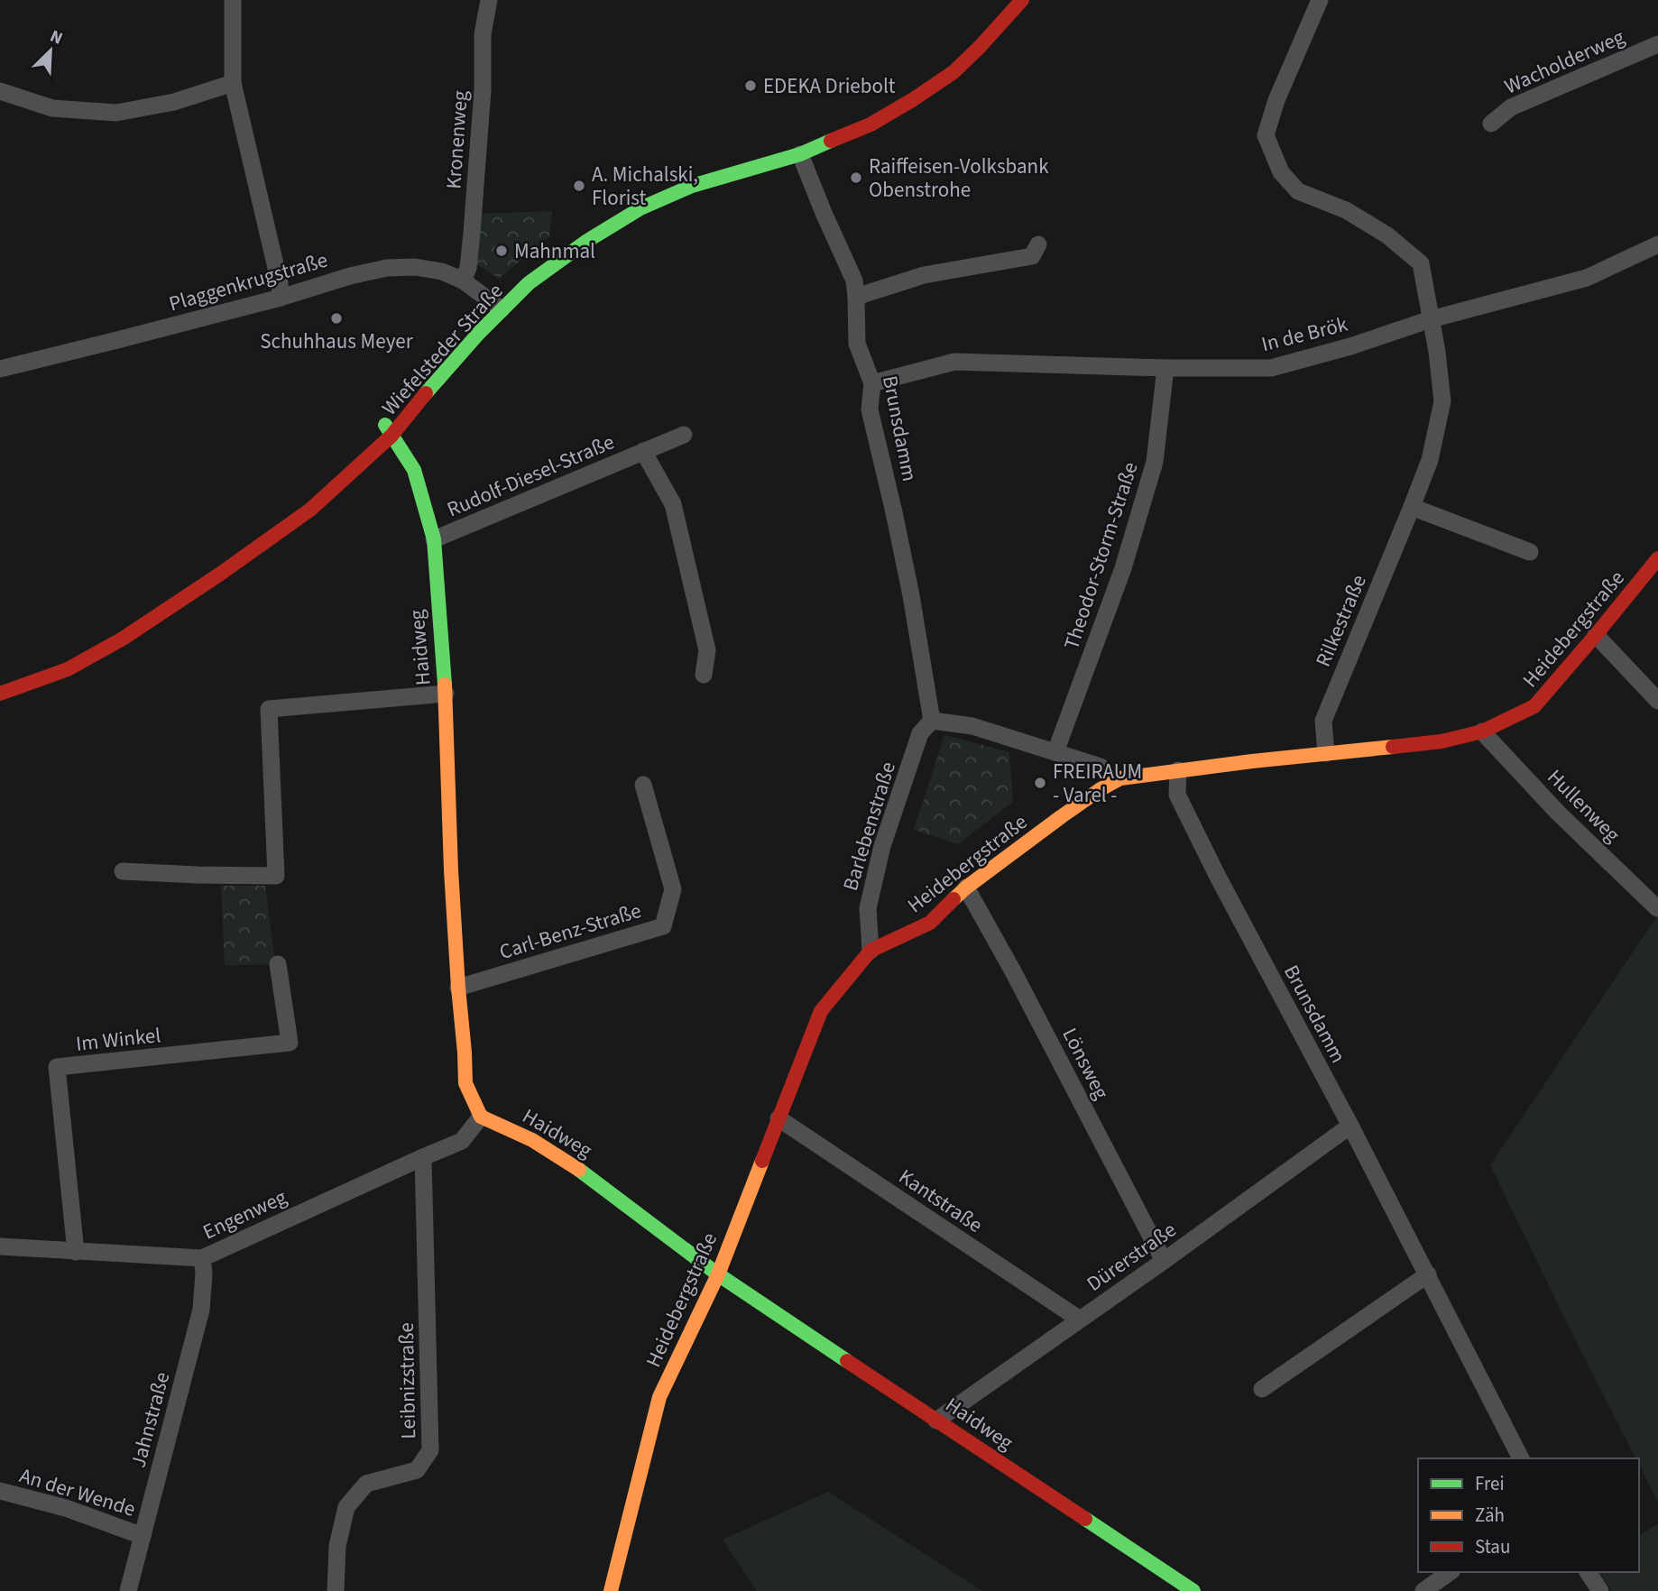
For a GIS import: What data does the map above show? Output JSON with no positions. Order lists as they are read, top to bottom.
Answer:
{
  "streets": {
    "street": [
      "Wacholderweg",
      "Kronenweg",
      "Plaggenkrugstraße",
      "In de Brök",
      "Wiefelsteder Straße",
      "Brunsdamm",
      "Rudolf-Diesel-Straße",
      "Theodor-Storm-Straße",
      "Rilkestraße",
      "Heidebergstraße",
      "Haidweg",
      "Hullenweg",
      "Barlebenstraße",
      "Carl-Benz-Straße",
      "Im Winkel",
      "Lönsweg",
      "Kantstraße",
      "Engenweg",
      "Dürerstraße",
      "Leibnizstraße",
      "Jahnstraße",
      "An der Wende"
    ]
  },
  "crossings": [
    ["Kronenweg", "Plaggenkrugstraße"],
    ["Plaggenkrugstraße", "Wiefelsteder Straße"],
    ["In de Brök", "Brunsdamm"],
    ["In de Brök", "Theodor-Storm-Straße"],
    ["In de Brök", "Rilkestraße"],
    ["Wiefelsteder Straße", "Brunsdamm"],
    ["Wiefelsteder Straße", "Haidweg"],
    ["Brunsdamm", "Heidebergstraße"],
    ["Brunsdamm", "Barlebenstraße"],
    ["Brunsdamm", "Dürerstraße"],
    ["Rudolf-Diesel-Straße", "Haidweg"],
    ["Rilkestraße", "Heidebergstraße"],
    ["Heidebergstraße", "Haidweg"],
    ["Heidebergstraße", "Hullenweg"],
    ["Heidebergstraße", "Barlebenstraße"],
    ["Heidebergstraße", "Lönsweg"],
    ["Heidebergstraße", "Kantstraße"],
    ["Haidweg", "Carl-Benz-Straße"],
    ["Haidweg", "Engenweg"],
    ["Haidweg", "Dürerstraße"],
    ["Im Winkel", "Engenweg"],
    ["Lönsweg", "Dürerstraße"],
    ["Kantstraße", "Dürerstraße"],
    ["Engenweg", "Leibnizstraße"],
    ["Engenweg", "Jahnstraße"],
    ["Jahnstraße", "An der Wende"]
  ],
  "places": [
    "EDEKA Driebolt",
    "Raiffeisen-Volksbank Obenstrohe",
    "A. Michalski, Florist",
    "Mahnmal",
    "Schuhhaus Meyer",
    "FREIRAUM - Varel -"
  ],
  "legend": ["Frei", "Zäh", "Stau"],
  "north": "top right"
}
